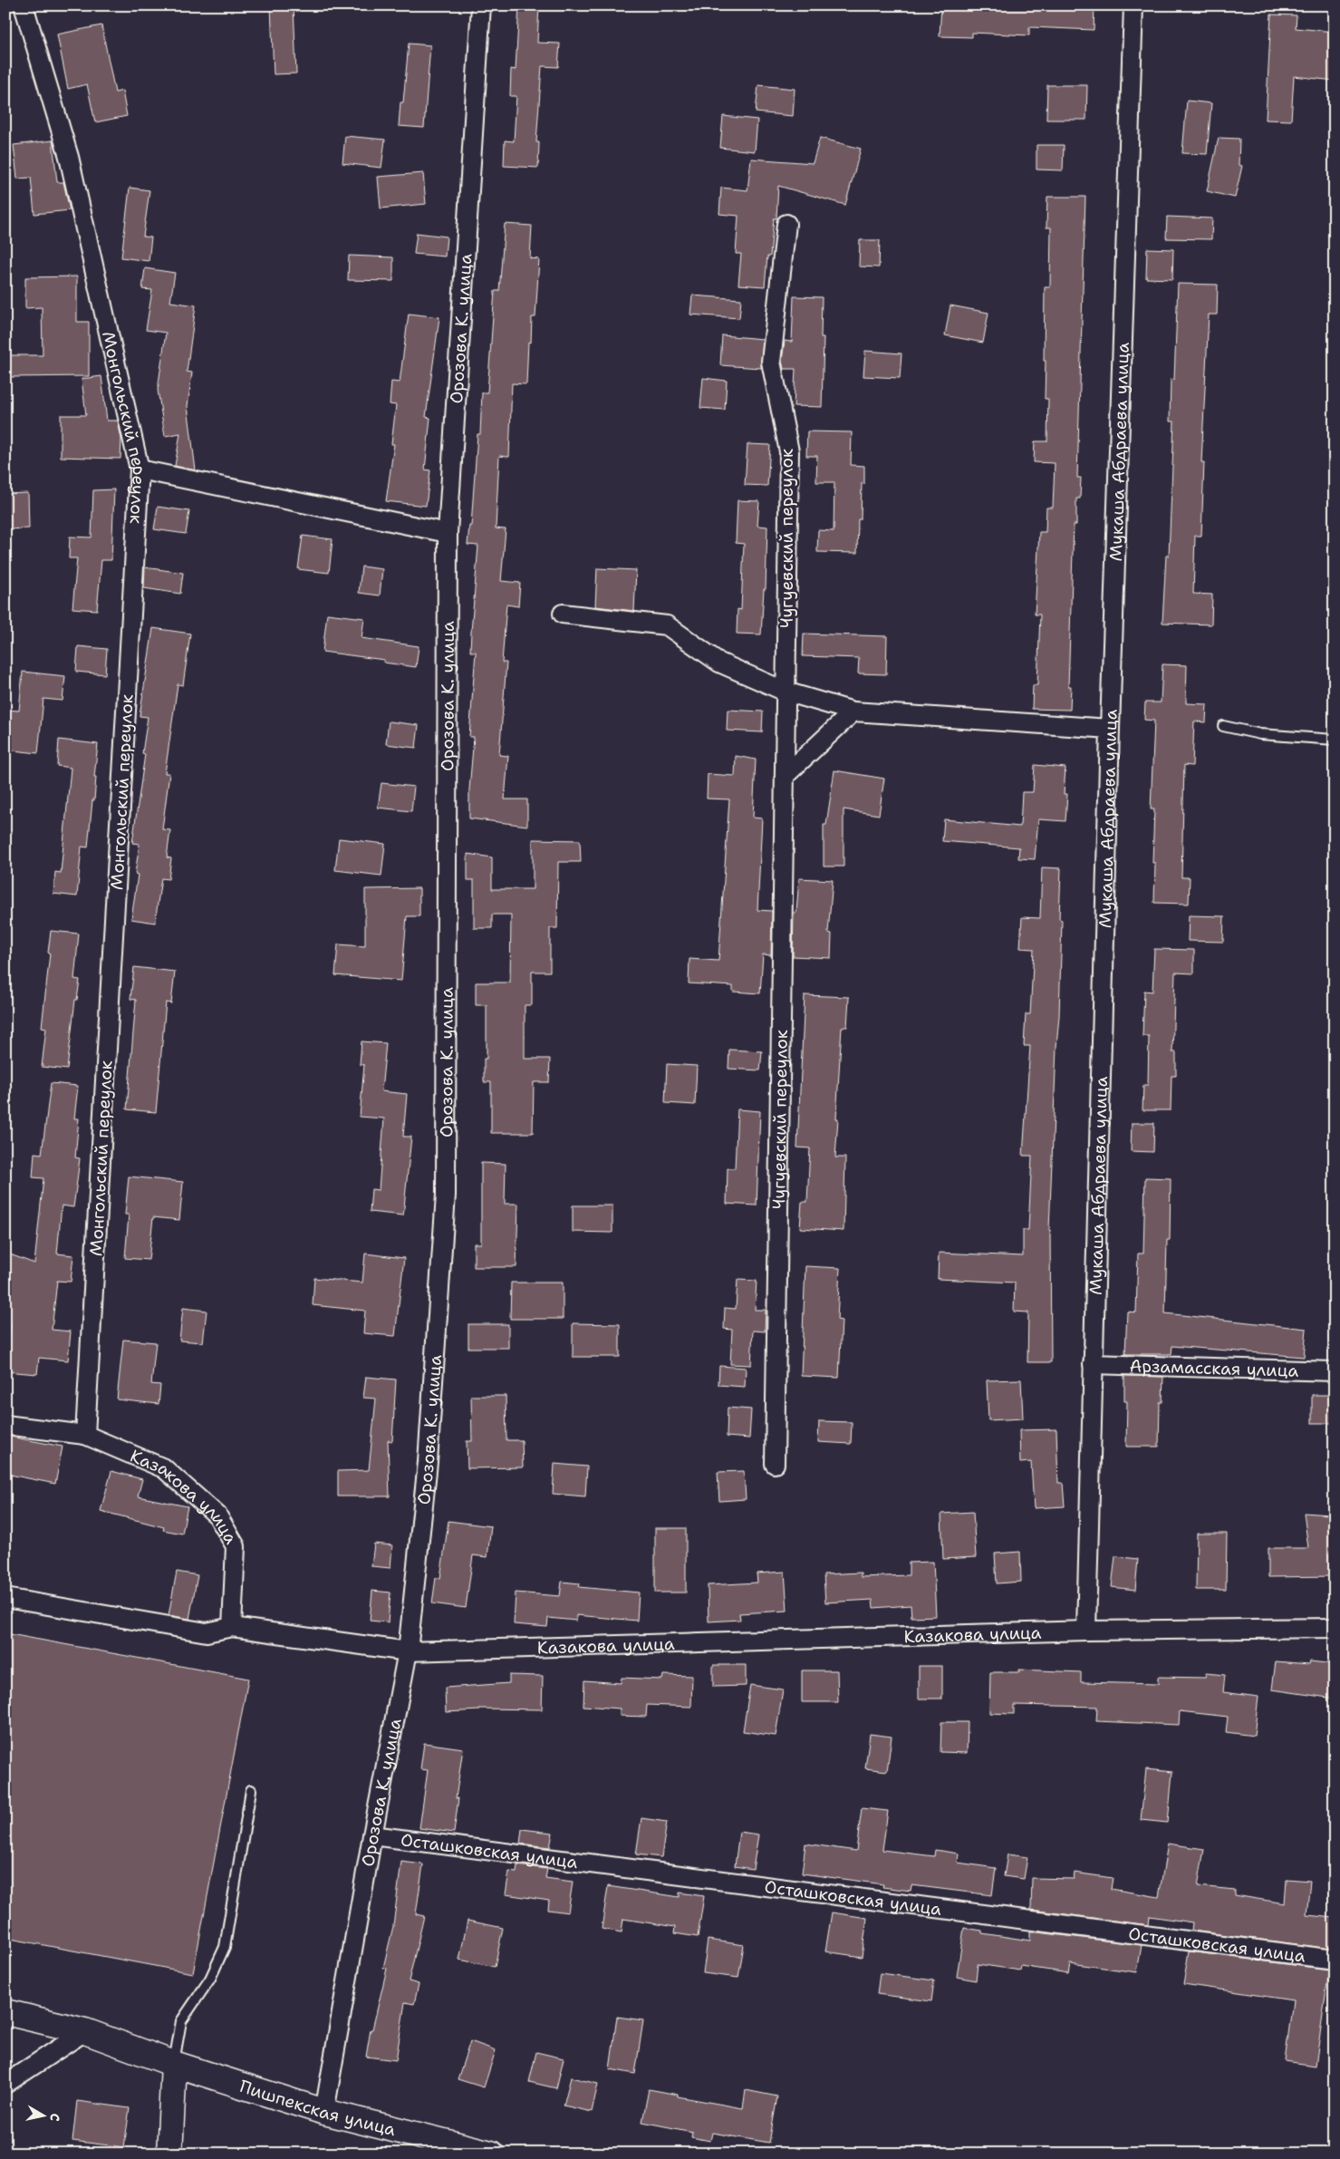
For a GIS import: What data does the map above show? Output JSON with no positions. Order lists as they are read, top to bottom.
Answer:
{
  "streets": {
    "street": [
      "Орозова К. улица",
      "Монгольский переулок",
      "Мукаша Абдраева улица",
      "Чугуевский переулок",
      "Арзамасская улица",
      "Казакова улица",
      "Осташковская улица",
      "Пишпекская улица"
    ]
  },
  "crossings": [
    ["Орозова К. улица", "Казакова улица"],
    ["Орозова К. улица", "Осташковская улица"],
    ["Орозова К. улица", "Пишпекская улица"],
    ["Монгольский переулок", "Казакова улица"],
    ["Мукаша Абдраева улица", "Арзамасская улица"],
    ["Мукаша Абдраева улица", "Казакова улица"]
  ],
  "north": "right"
}
